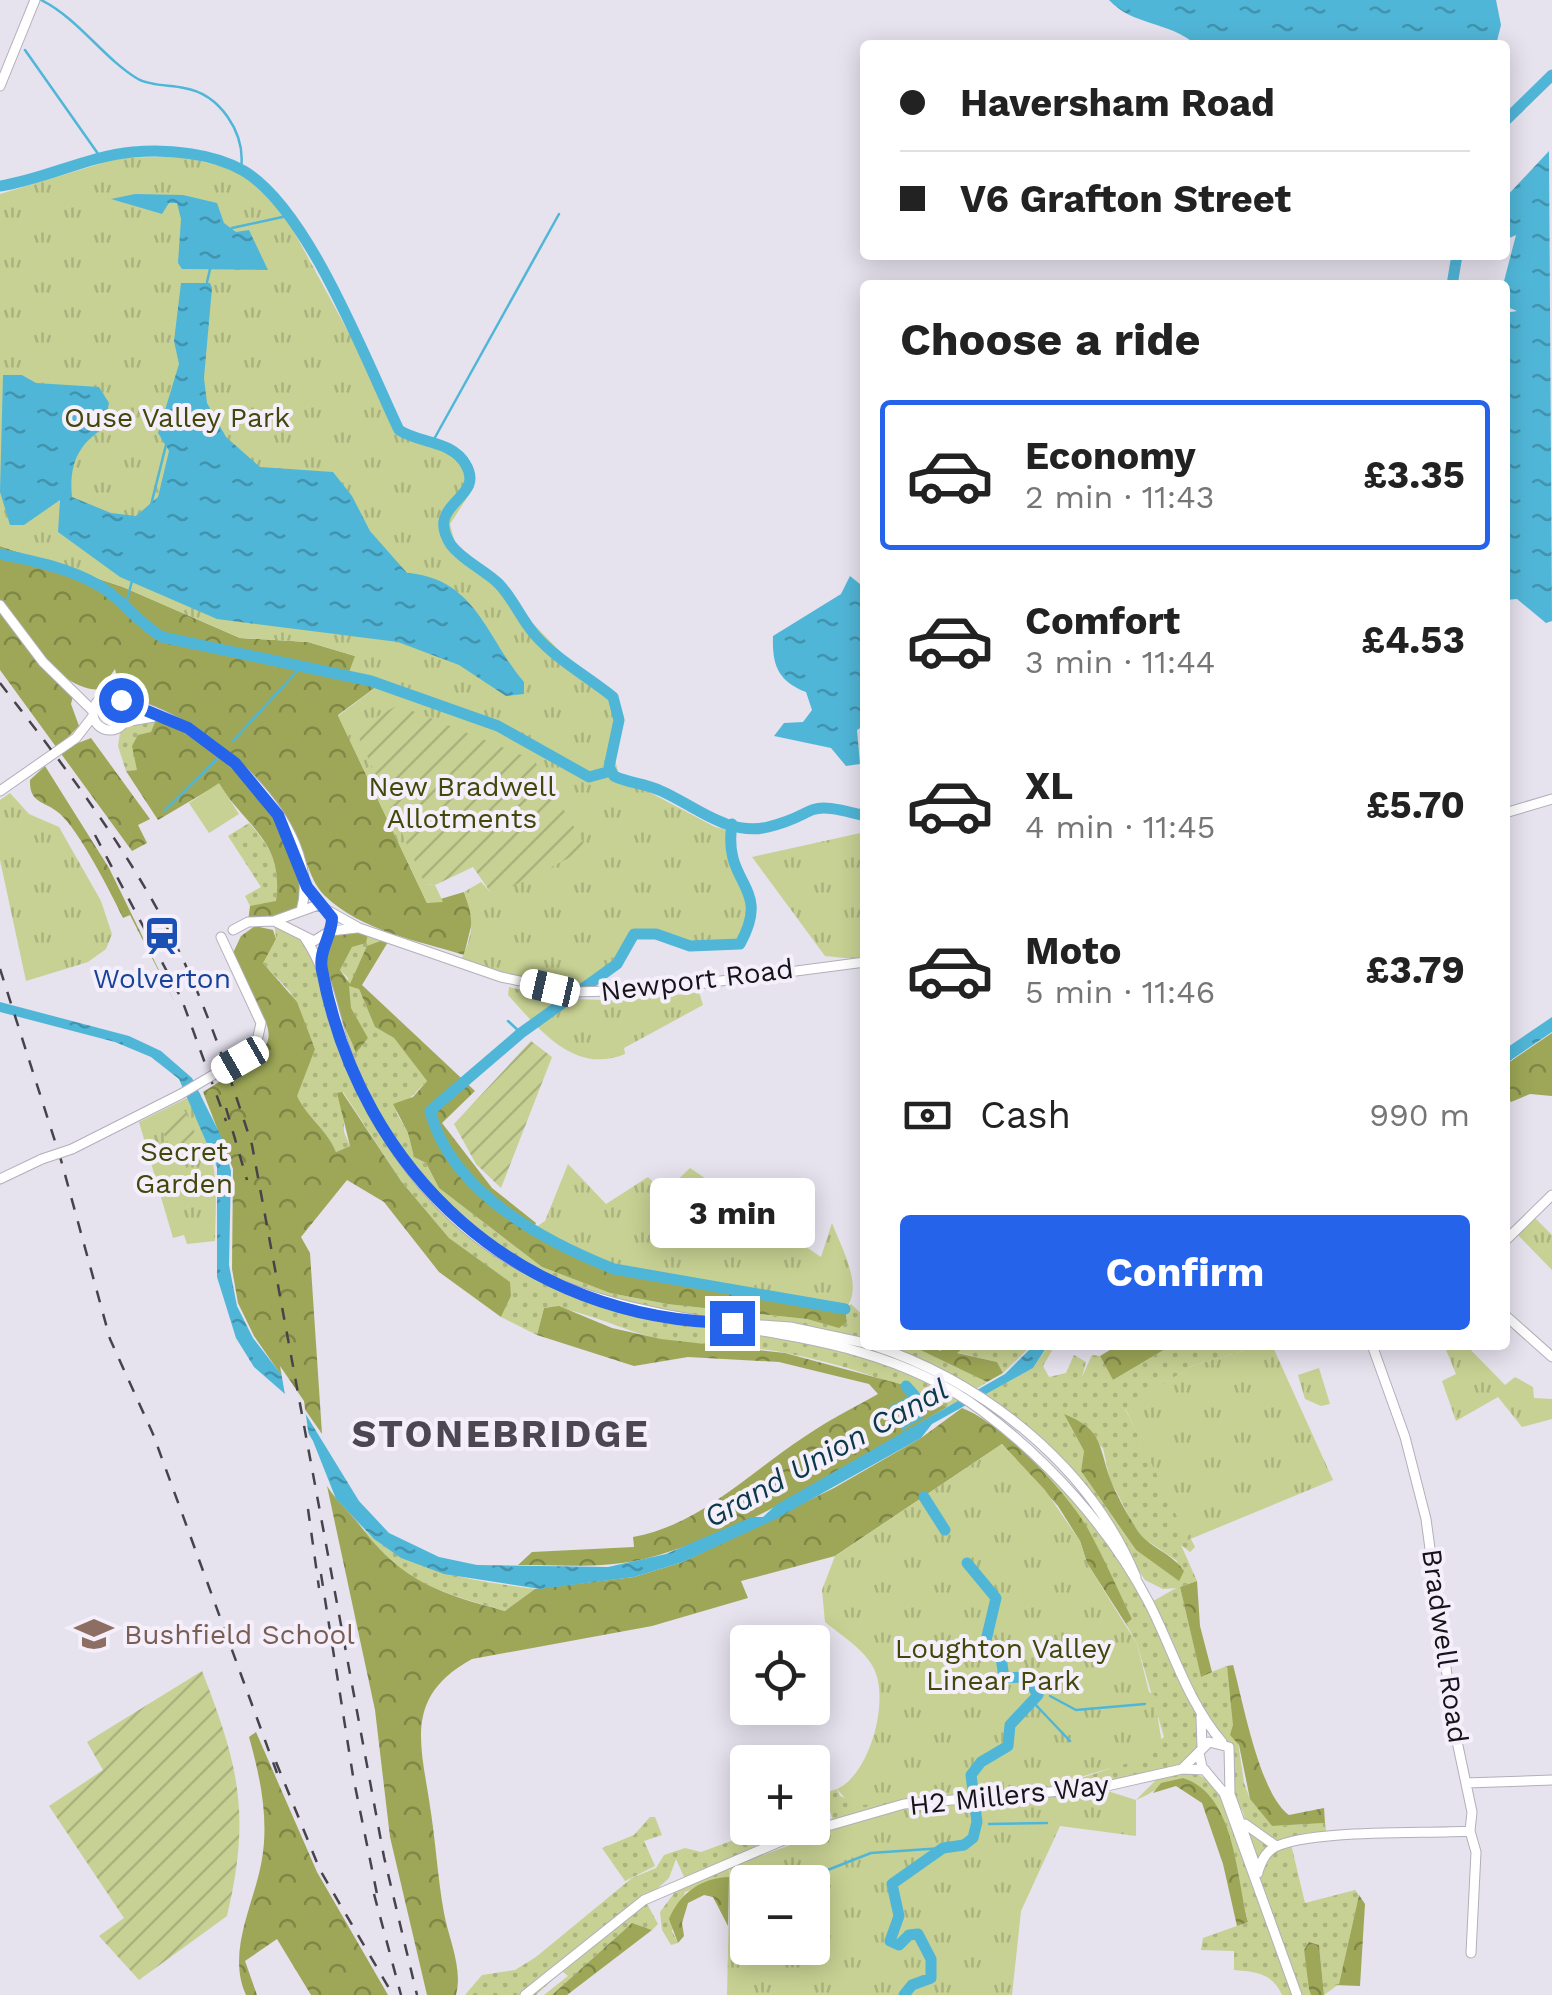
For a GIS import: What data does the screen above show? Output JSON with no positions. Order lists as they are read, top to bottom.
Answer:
{
  "streets": {
    "street": ["Newport Road", "Bradwell Road", "H2 Millers Way"]
  },
  "districts": ["STONEBRIDGE"],
  "water": ["Grand Union Canal"],
  "parks": [
    "Ouse Valley Park",
    "New Bradwell Allotments",
    "Secret Garden",
    "Loughton Valley Linear Park"
  ],
  "places": {
    "station": ["Wolverton"],
    "school or university": ["Bushfield School"]
  },
  "page": {
    "banner": ["Haversham Road", "V6 Grafton Street"],
    "heading": "Choose a ride",
    "list": [
      {
        "name": "Economy",
        "note": "2 min · 11:43",
        "value": "£3.35"
      },
      {
        "name": "Comfort",
        "note": "3 min · 11:44",
        "value": "£4.53"
      },
      {
        "name": "XL",
        "note": "4 min · 11:45",
        "value": "£5.70"
      },
      {
        "name": "Moto",
        "note": "5 min · 11:46",
        "value": "£3.79"
      }
    ],
    "pay": ["Cash", "990 m"],
    "bubble": "3 min",
    "buttons": "Confirm",
    "map_buttons": ["+", "−"]
  }
}
